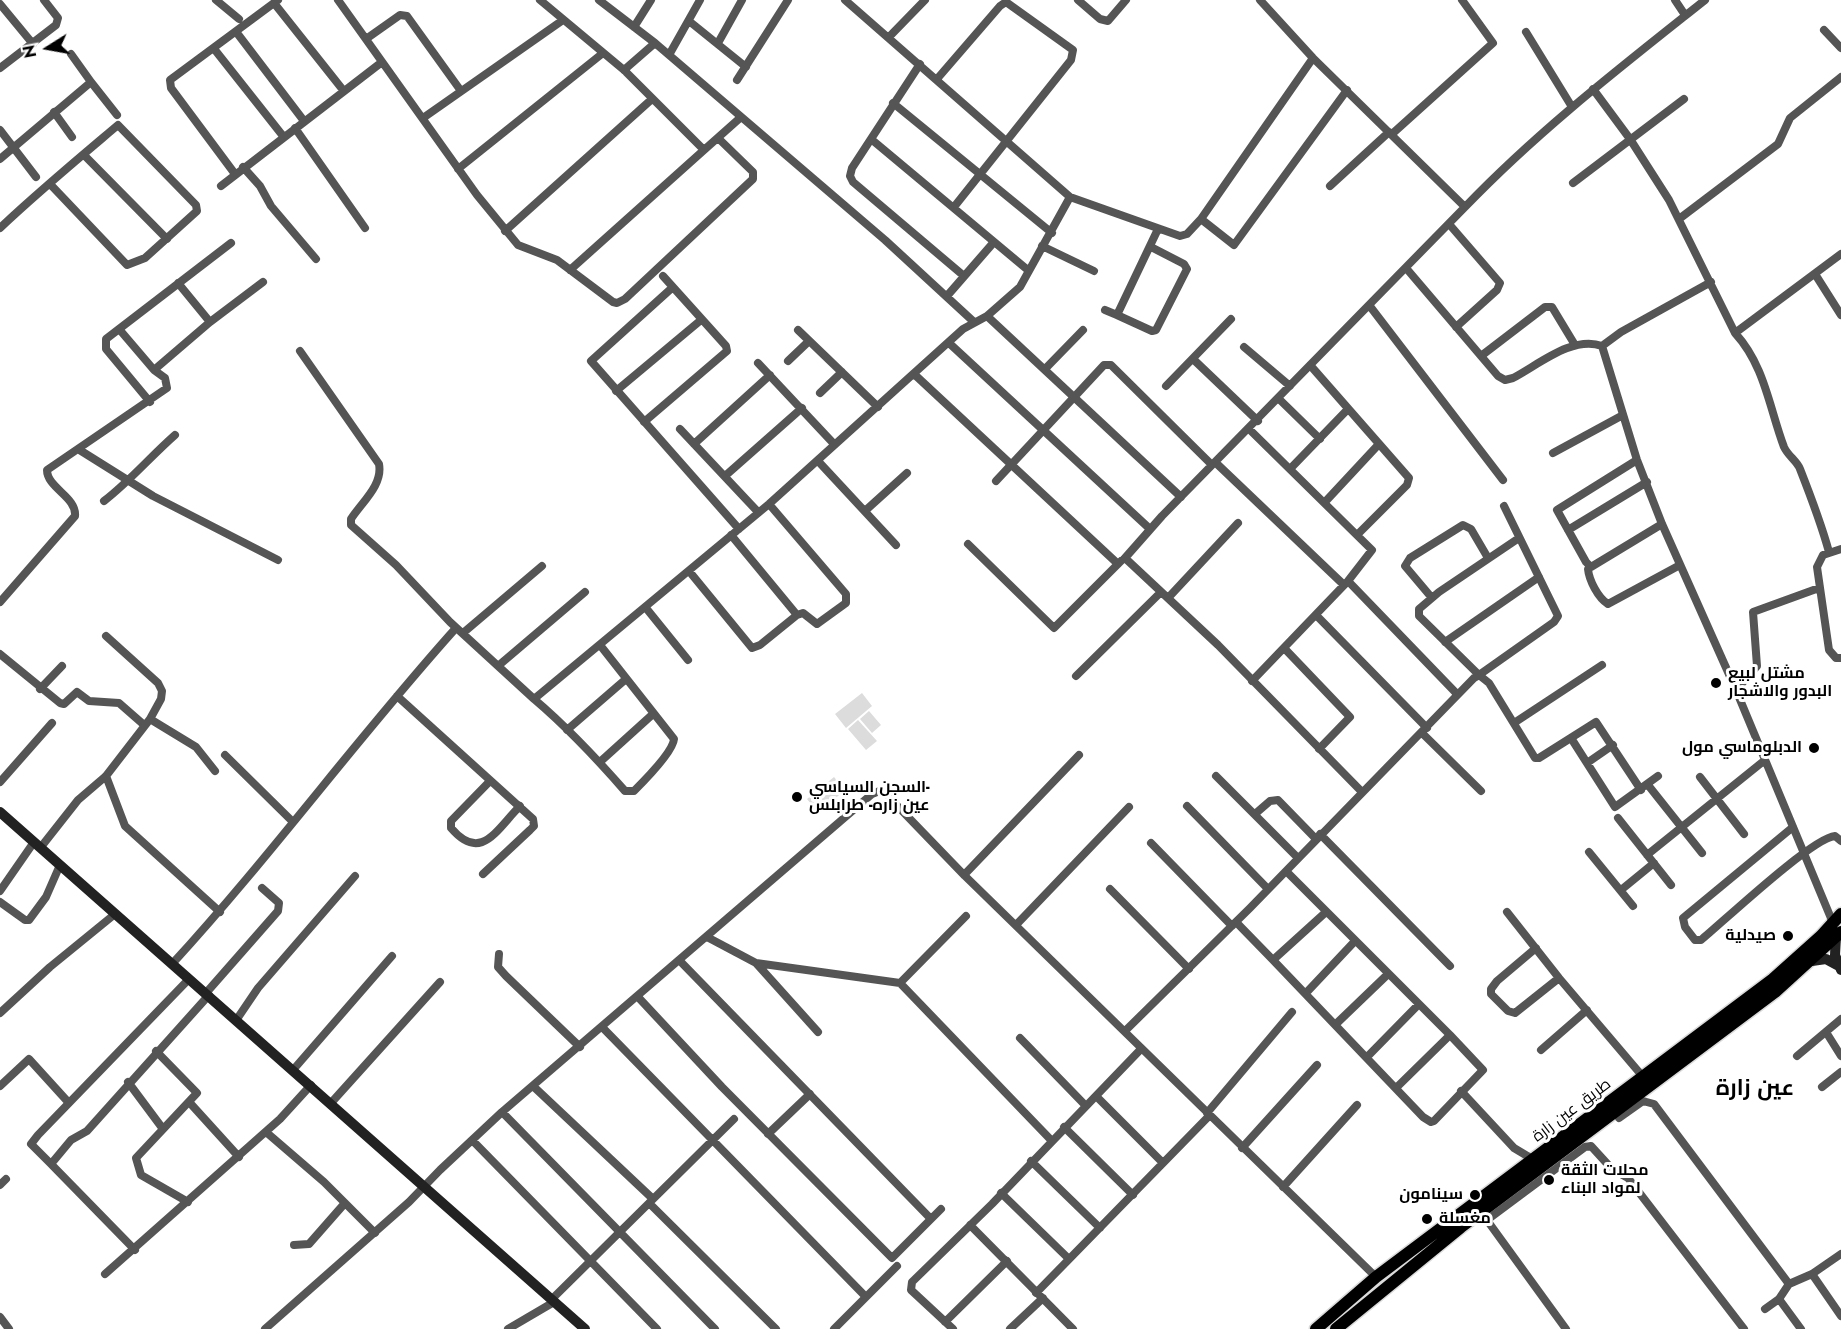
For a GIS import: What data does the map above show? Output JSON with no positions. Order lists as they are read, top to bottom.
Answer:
{
  "streets": {
    "main road": ["طريق عين زارة"]
  },
  "districts": ["عين زارة"],
  "places": [
    "مشتل لبيع البدور والاشجار",
    "الدبلوماسي مول",
    "السجن السياسي- عين زاره- طرابلس",
    "صيدلية",
    "محلات الثقة لمواد البناء",
    "سينامون",
    "مغسلة"
  ],
  "north": "left"
}
